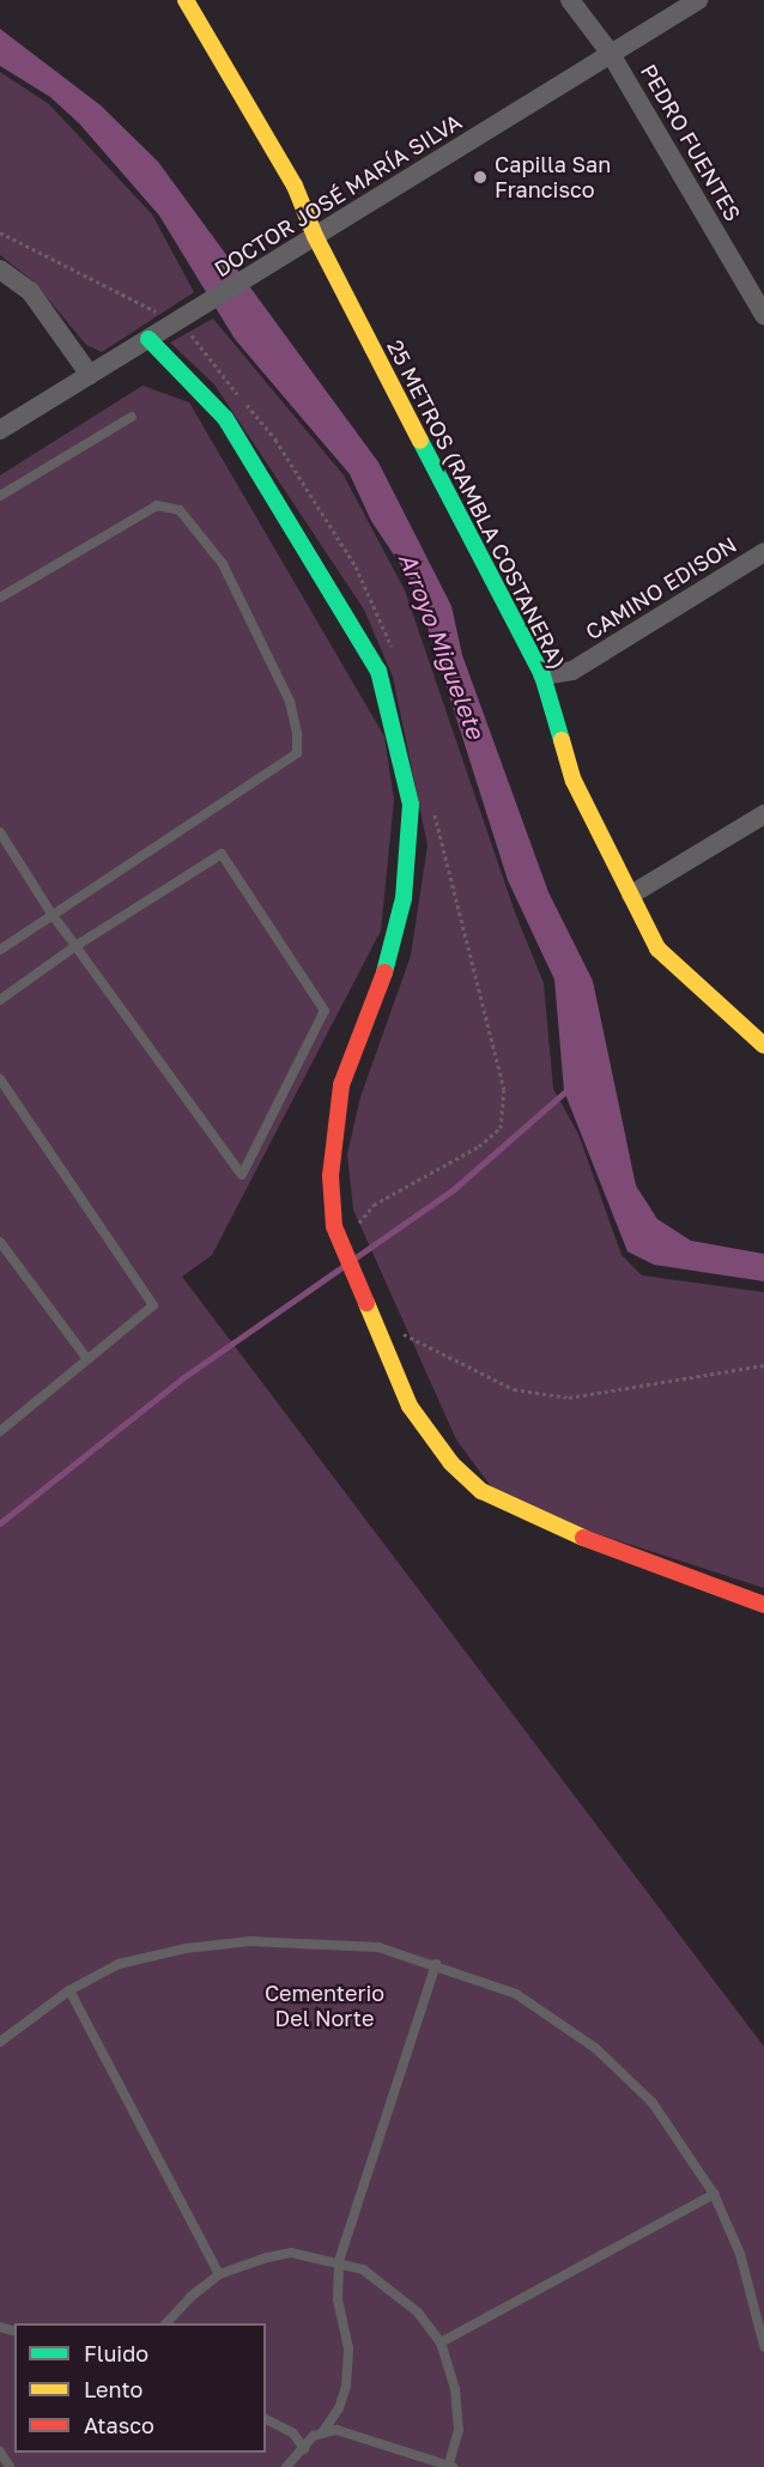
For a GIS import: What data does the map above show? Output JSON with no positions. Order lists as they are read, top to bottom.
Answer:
{
  "streets": {
    "street": [
      "PEDRO FUENTES",
      "DOCTOR JOSÉ MARÍA SILVA",
      "25 METROS (RAMBLA COSTANERA)",
      "CAMINO EDISON"
    ]
  },
  "crossings": [
    ["PEDRO FUENTES", "DOCTOR JOSÉ MARÍA SILVA"],
    ["DOCTOR JOSÉ MARÍA SILVA", "25 METROS (RAMBLA COSTANERA)"],
    ["25 METROS (RAMBLA COSTANERA)", "CAMINO EDISON"]
  ],
  "water": ["Arroyo Miguelete"],
  "parks": ["Cementerio Del Norte"],
  "places": ["Capilla San Francisco"],
  "legend": ["Fluido", "Lento", "Atasco"]
}
